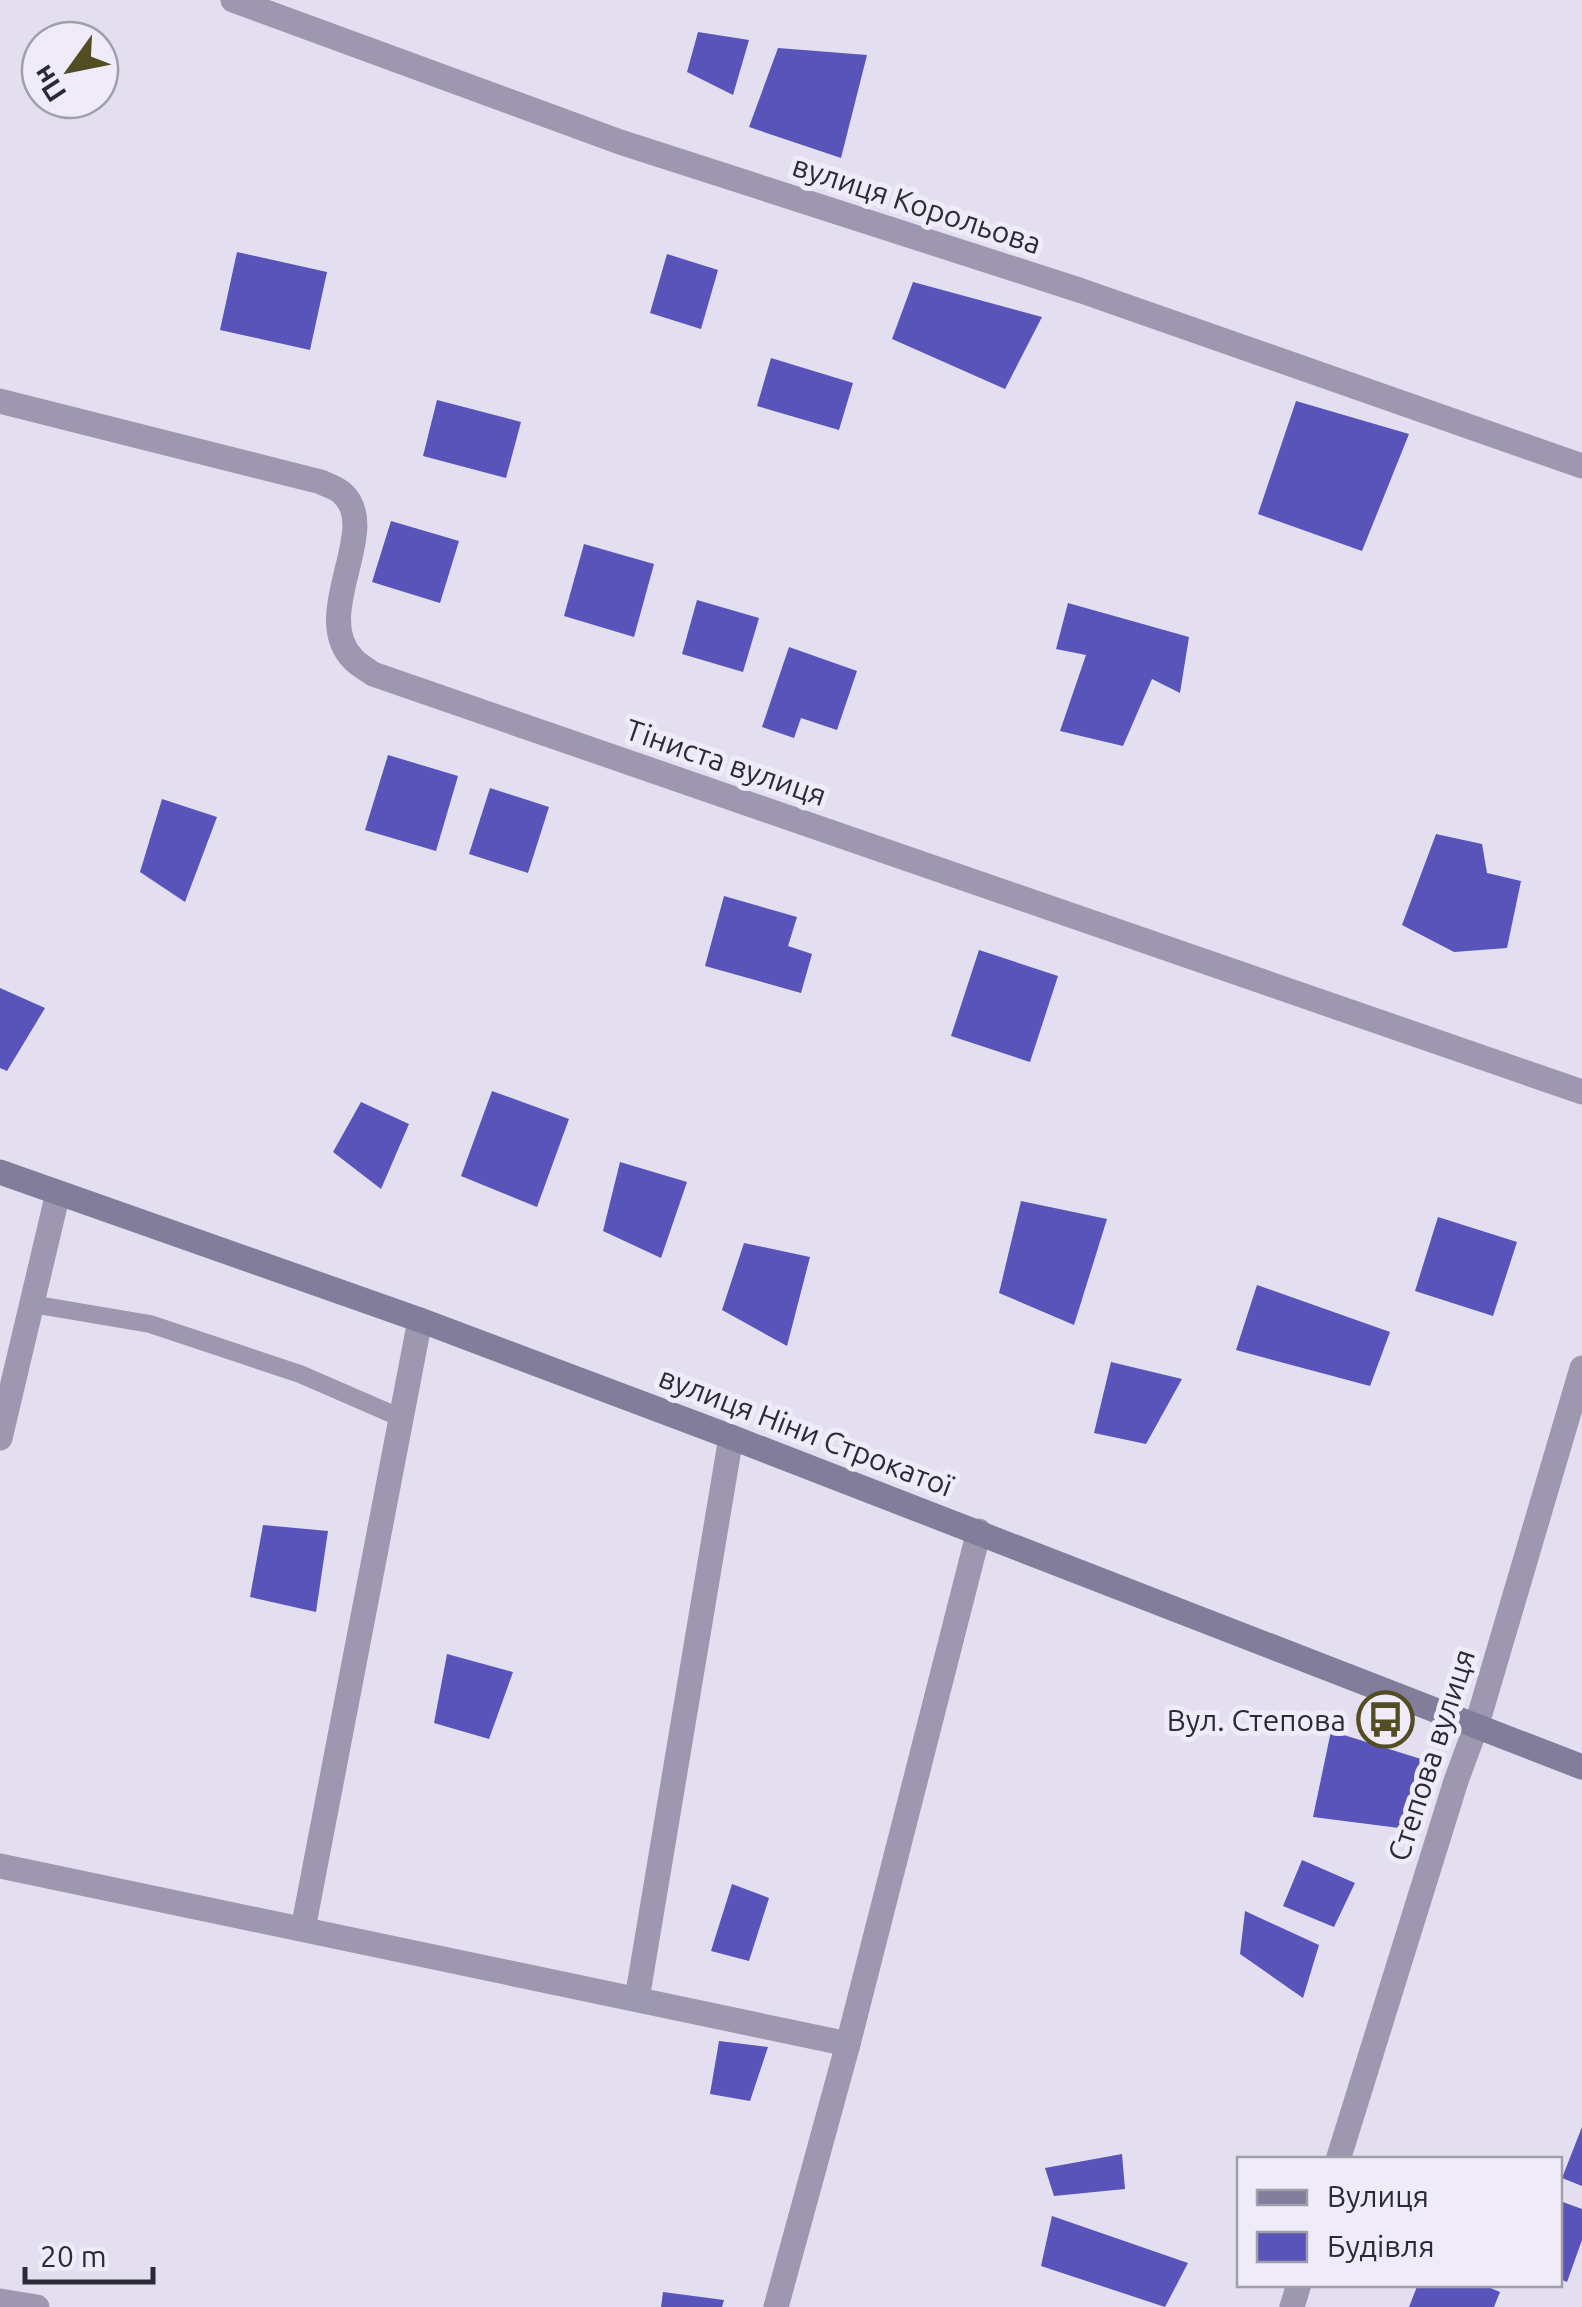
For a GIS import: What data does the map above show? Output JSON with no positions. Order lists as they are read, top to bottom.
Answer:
{
  "streets": {
    "street": [
      "вулиця Корольова",
      "Тіниста вулиця",
      "вулиця Ніни Строкатої",
      "Степова вулиця"
    ]
  },
  "crossings": [
    ["вулиця Ніни Строкатої", "Степова вулиця"]
  ],
  "places": {
    "bus stop": ["Вул. Степова"]
  },
  "legend": ["Вулиця", "Будівля"],
  "scale_bar": "20 m",
  "north": "bottom left"
}
